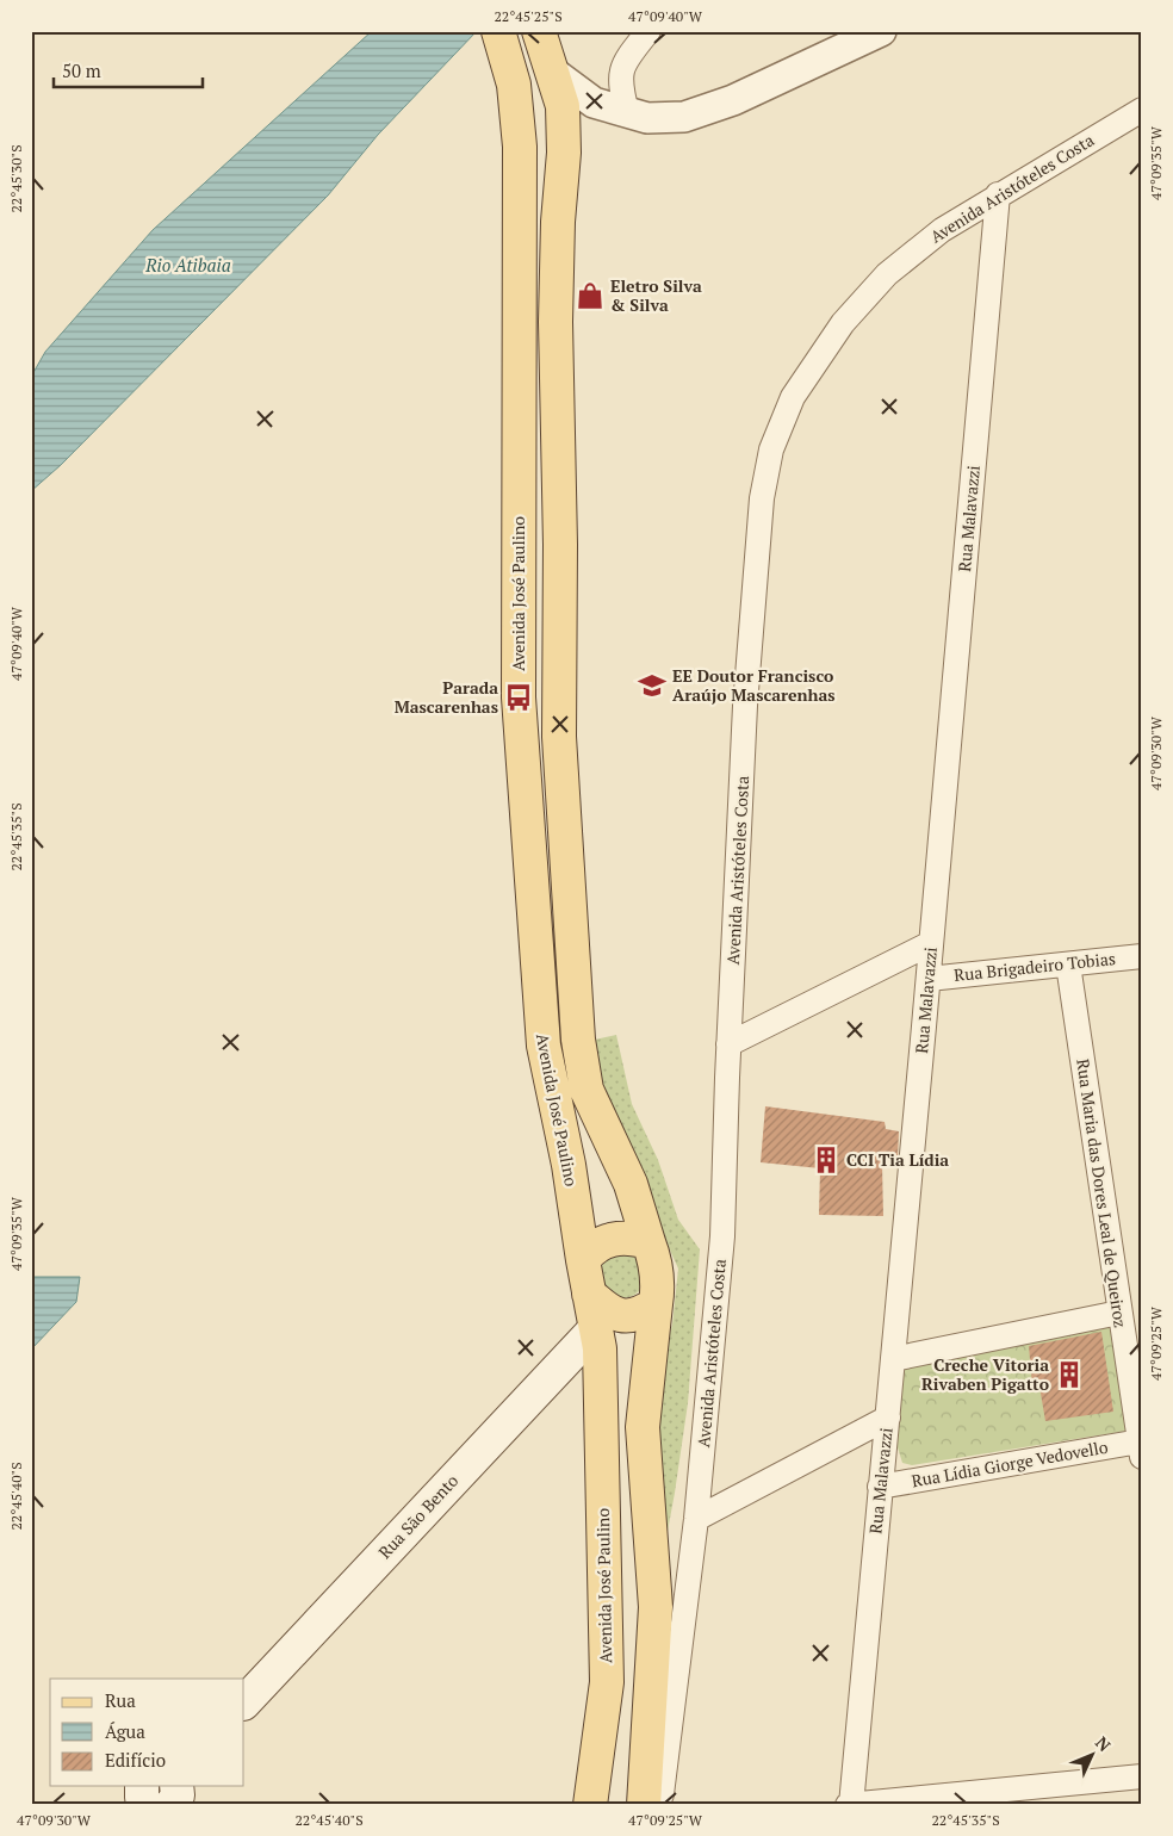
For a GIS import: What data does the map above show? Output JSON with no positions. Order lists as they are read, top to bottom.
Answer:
{
  "streets": {
    "main road": ["Avenida José Paulino", "Rua São Bento"],
    "street": [
      "Avenida Aristóteles Costa",
      "Rua Malavazzi",
      "Rua Brigadeiro Tobias",
      "Rua Maria das Dores Leal de Queiroz",
      "Rua Lídia Giorge Vedovello"
    ]
  },
  "crossings": [
    ["Avenida Aristóteles Costa", "Rua Malavazzi"],
    ["Rua Malavazzi", "Rua Brigadeiro Tobias"],
    ["Rua Malavazzi", "Rua Lídia Giorge Vedovello"],
    ["Avenida José Paulino", "Rua São Bento"],
    ["Rua Brigadeiro Tobias", "Rua Maria das Dores Leal de Queiroz"],
    ["Rua Maria das Dores Leal de Queiroz", "Rua Lídia Giorge Vedovello"]
  ],
  "water": ["Rio Atibaia"],
  "places": {
    "shop": ["Eletro Silva & Silva"],
    "school or university": ["EE Doutor Francisco Araújo Mascarenhas"],
    "bus stop": ["Parada Mascarenhas"],
    "building": ["CCI Tia Lídia", "Creche Vitoria Rivaben Pigatto"]
  },
  "legend": ["Rua", "Água", "Edifício"],
  "scale_bar": "50 m",
  "north": "top right",
  "coordinates": [
    "22°45'25\"S",
    "47°09'40\"W",
    "47°09'35\"W",
    "22°45'30\"S",
    "47°09'30\"W",
    "22°45'35\"S",
    "47°09'25\"W",
    "22°45'40\"S"
  ]
}
